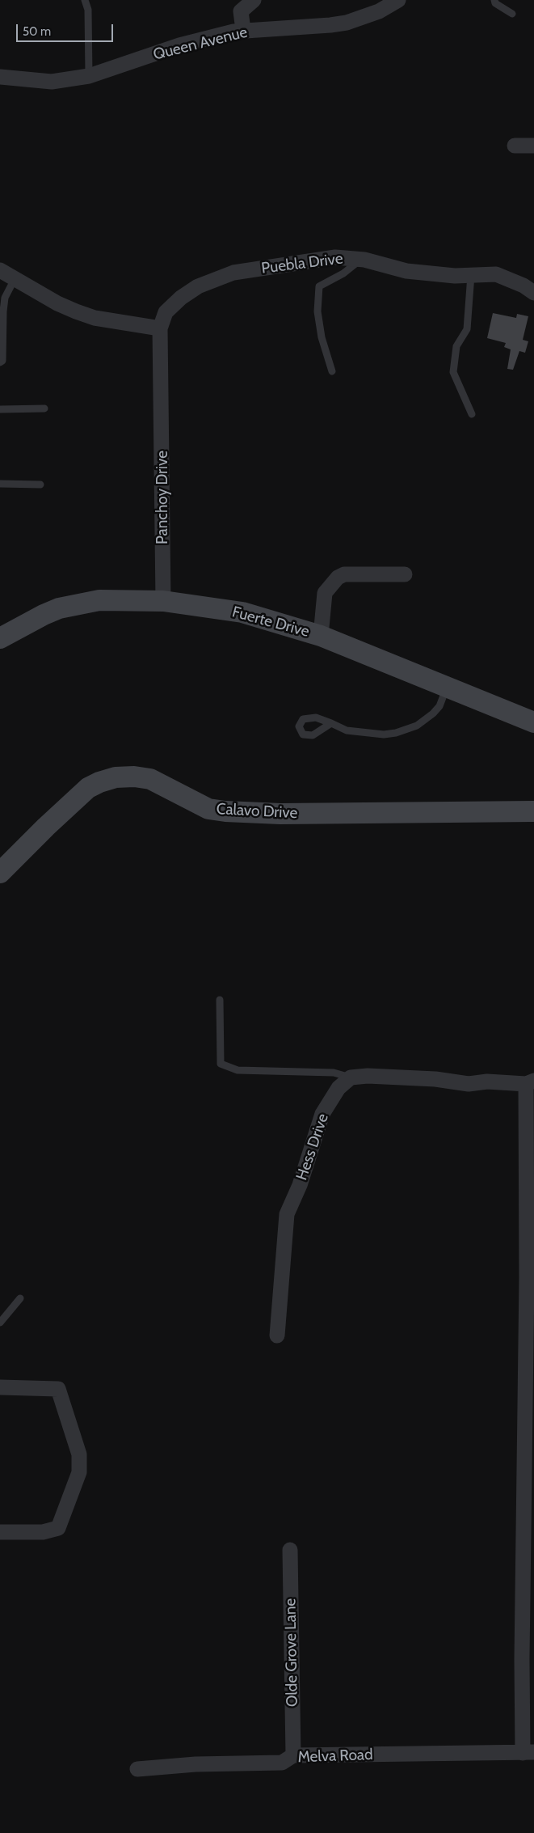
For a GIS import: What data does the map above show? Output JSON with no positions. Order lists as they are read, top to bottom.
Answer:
{
  "streets": {
    "street": [
      "Queen Avenue",
      "Puebla Drive",
      "Panchoy Drive",
      "Fuerte Drive",
      "Calavo Drive",
      "Hess Drive",
      "Olde Grove Lane",
      "Melva Road"
    ]
  },
  "crossings": [
    ["Puebla Drive", "Panchoy Drive"],
    ["Panchoy Drive", "Fuerte Drive"],
    ["Olde Grove Lane", "Melva Road"]
  ],
  "scale_bar": "50 m"
}
